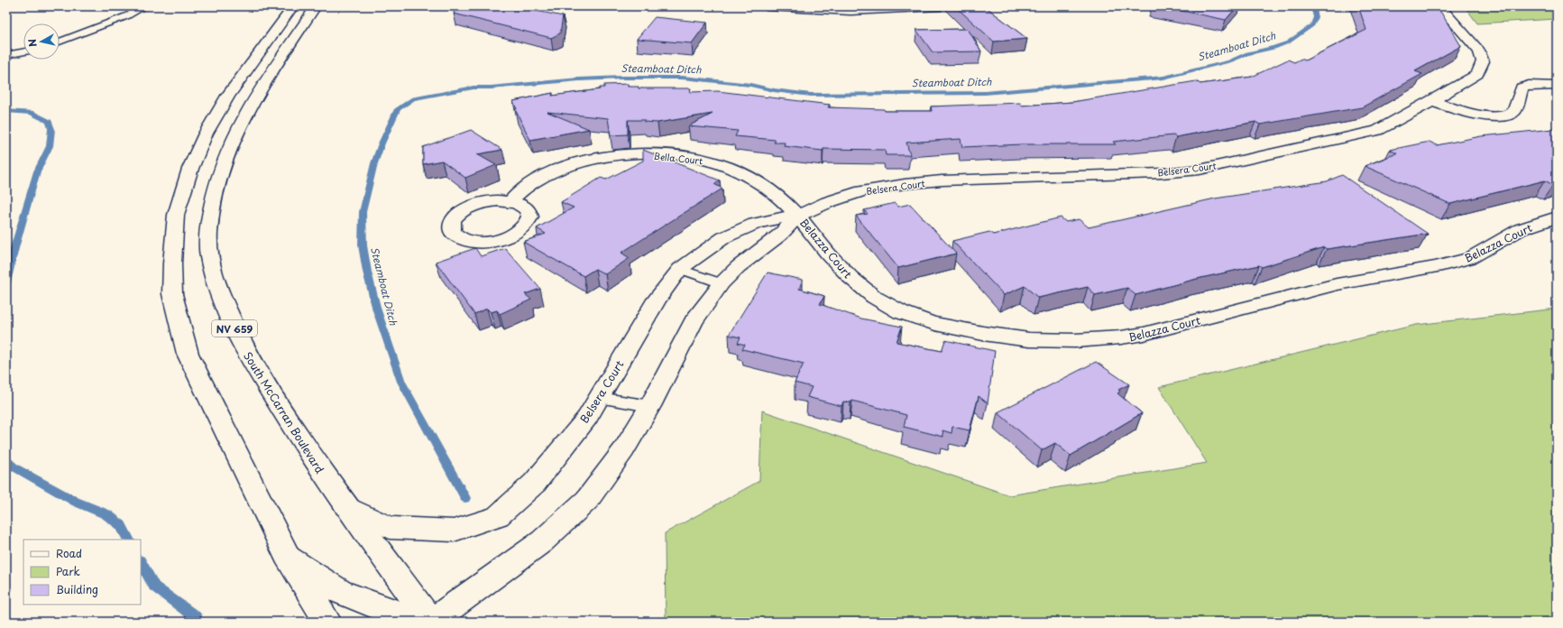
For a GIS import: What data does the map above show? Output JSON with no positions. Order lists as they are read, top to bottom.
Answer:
{
  "streets": {
    "street": [
      "Bella Court",
      "Belsera Court",
      "Belazza Court",
      "NV 659",
      "South McCarran Boulevard"
    ]
  },
  "crossings": [
    ["Bella Court", "Belsera Court"],
    ["Bella Court", "Belazza Court"],
    ["Belsera Court", "Belazza Court"],
    ["Belsera Court", "South McCarran Boulevard"]
  ],
  "water": ["Steamboat Ditch"],
  "legend": ["Road", "Park", "Building"],
  "north": "left"
}
